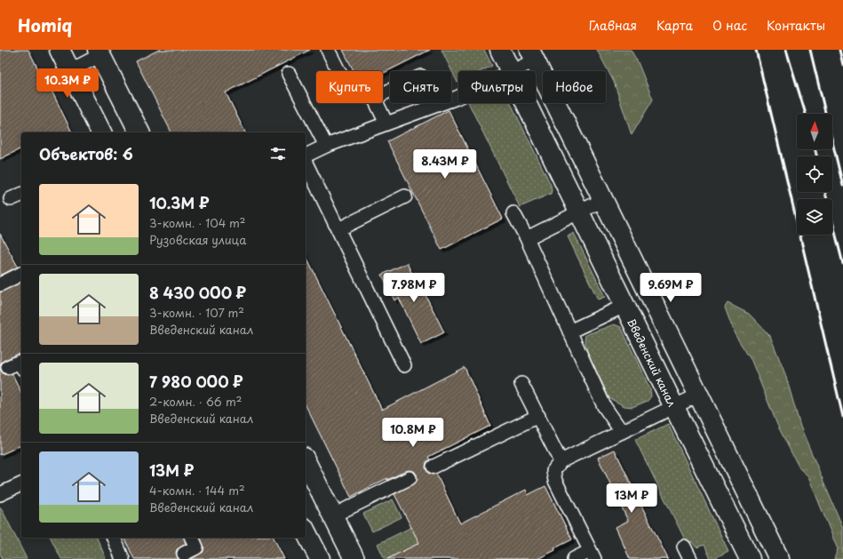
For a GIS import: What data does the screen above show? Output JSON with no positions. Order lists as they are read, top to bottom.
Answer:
{
  "streets": {
    "street": ["Введенский канал"]
  },
  "north": "top",
  "page": {
    "header": "Homiq",
    "nav": [
      "Главная",
      "Карта",
      "О нас",
      "Контакты"
    ],
    "price": [
      "10.3M ₽",
      "8.43M ₽",
      "7.98M ₽",
      "9.69M ₽",
      "10.8M ₽",
      "13M ₽"
    ],
    "chip": [
      "Купить",
      "Снять",
      "Фильтры",
      "Новое"
    ],
    "heading": "Объектов: 6",
    "list": [
      {
        "name": "10.3M ₽",
        "note": "3-комн. · 104 m² · Рузовская улица"
      },
      {
        "name": "8 430 000 ₽",
        "note": "3-комн. · 107 m² · Введенский канал"
      },
      {
        "name": "7 980 000 ₽",
        "note": "2-комн. · 66 m² · Введенский канал"
      },
      {
        "name": "13M ₽",
        "note": "4-комн. · 144 m² · Введенский канал"
      }
    ]
  }
}
